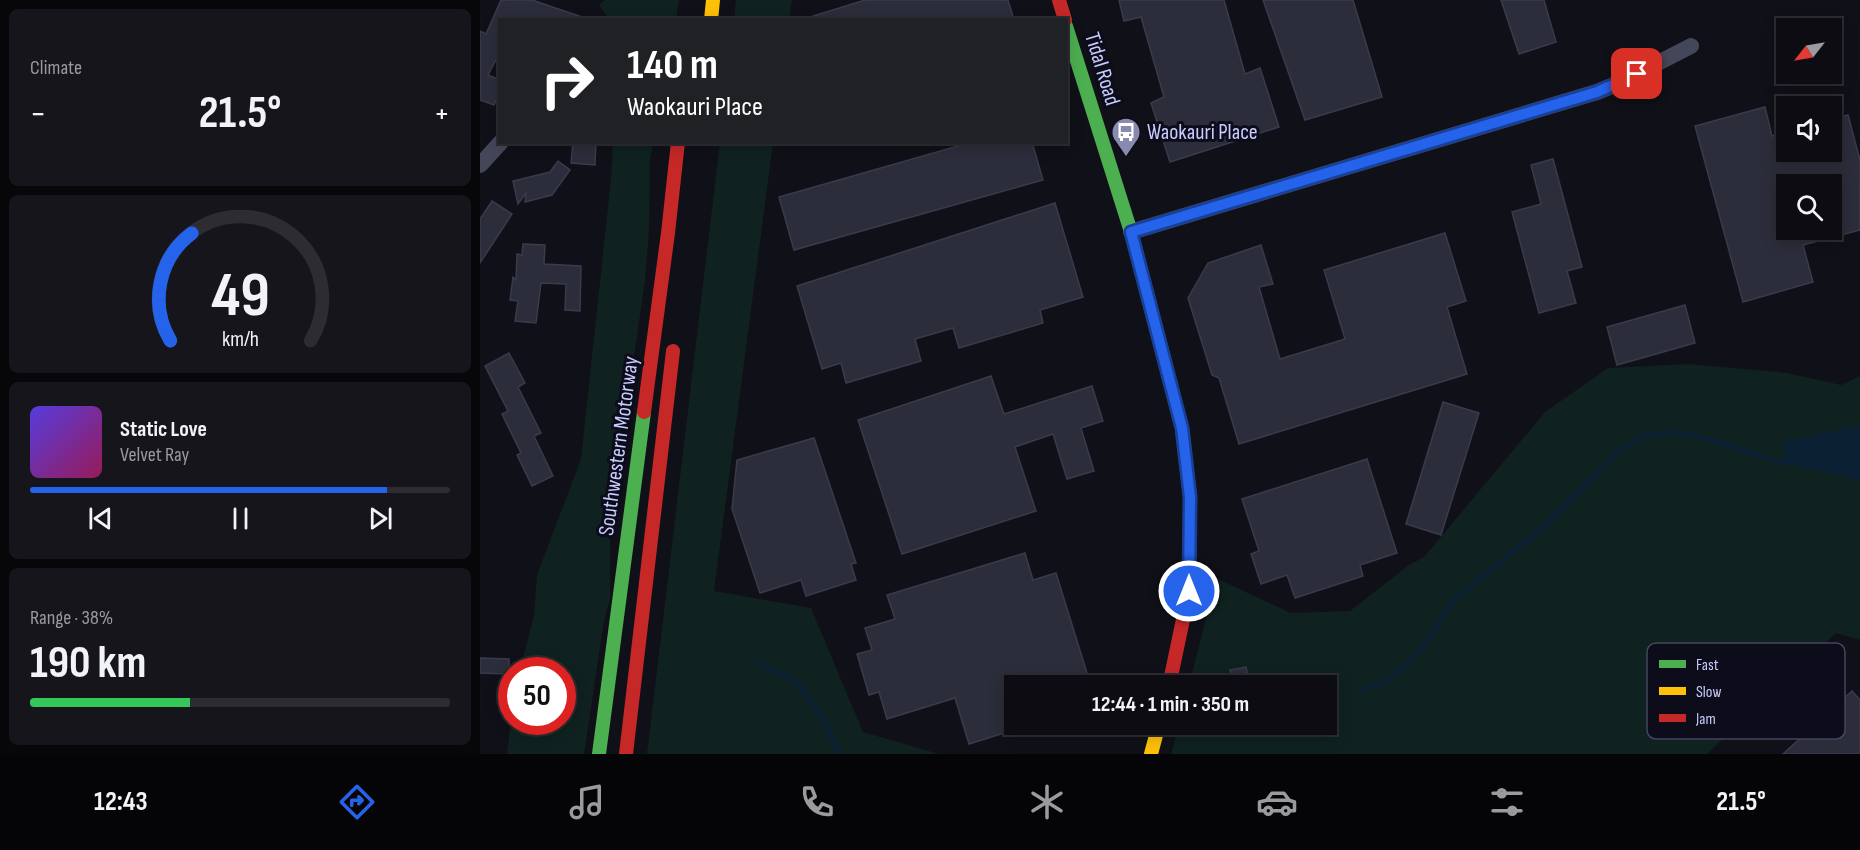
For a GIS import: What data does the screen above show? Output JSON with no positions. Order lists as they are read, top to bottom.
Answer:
{
  "streets": {
    "main road": ["Tidal Road", "Southwestern Motorway"]
  },
  "places": {
    "bus stop": ["Waokauri Place"]
  },
  "legend": ["Fast", "Slow", "Jam"],
  "north": "bottom left",
  "page": {
    "tile": [
      "Climate",
      ["Range · 38%", "190 km"]
    ],
    "turn": ["140 m", "Waokauri Place"],
    "heat": ["−", "21.5°", "+"],
    "song": ["Static Love", "Velvet Ray"],
    "limit": "50",
    "trip": "12:44 · 1 min · 350 m",
    "tabs": ["12:43", "21.5°"],
    "gauge": ["49", "km/h"]
  }
}
